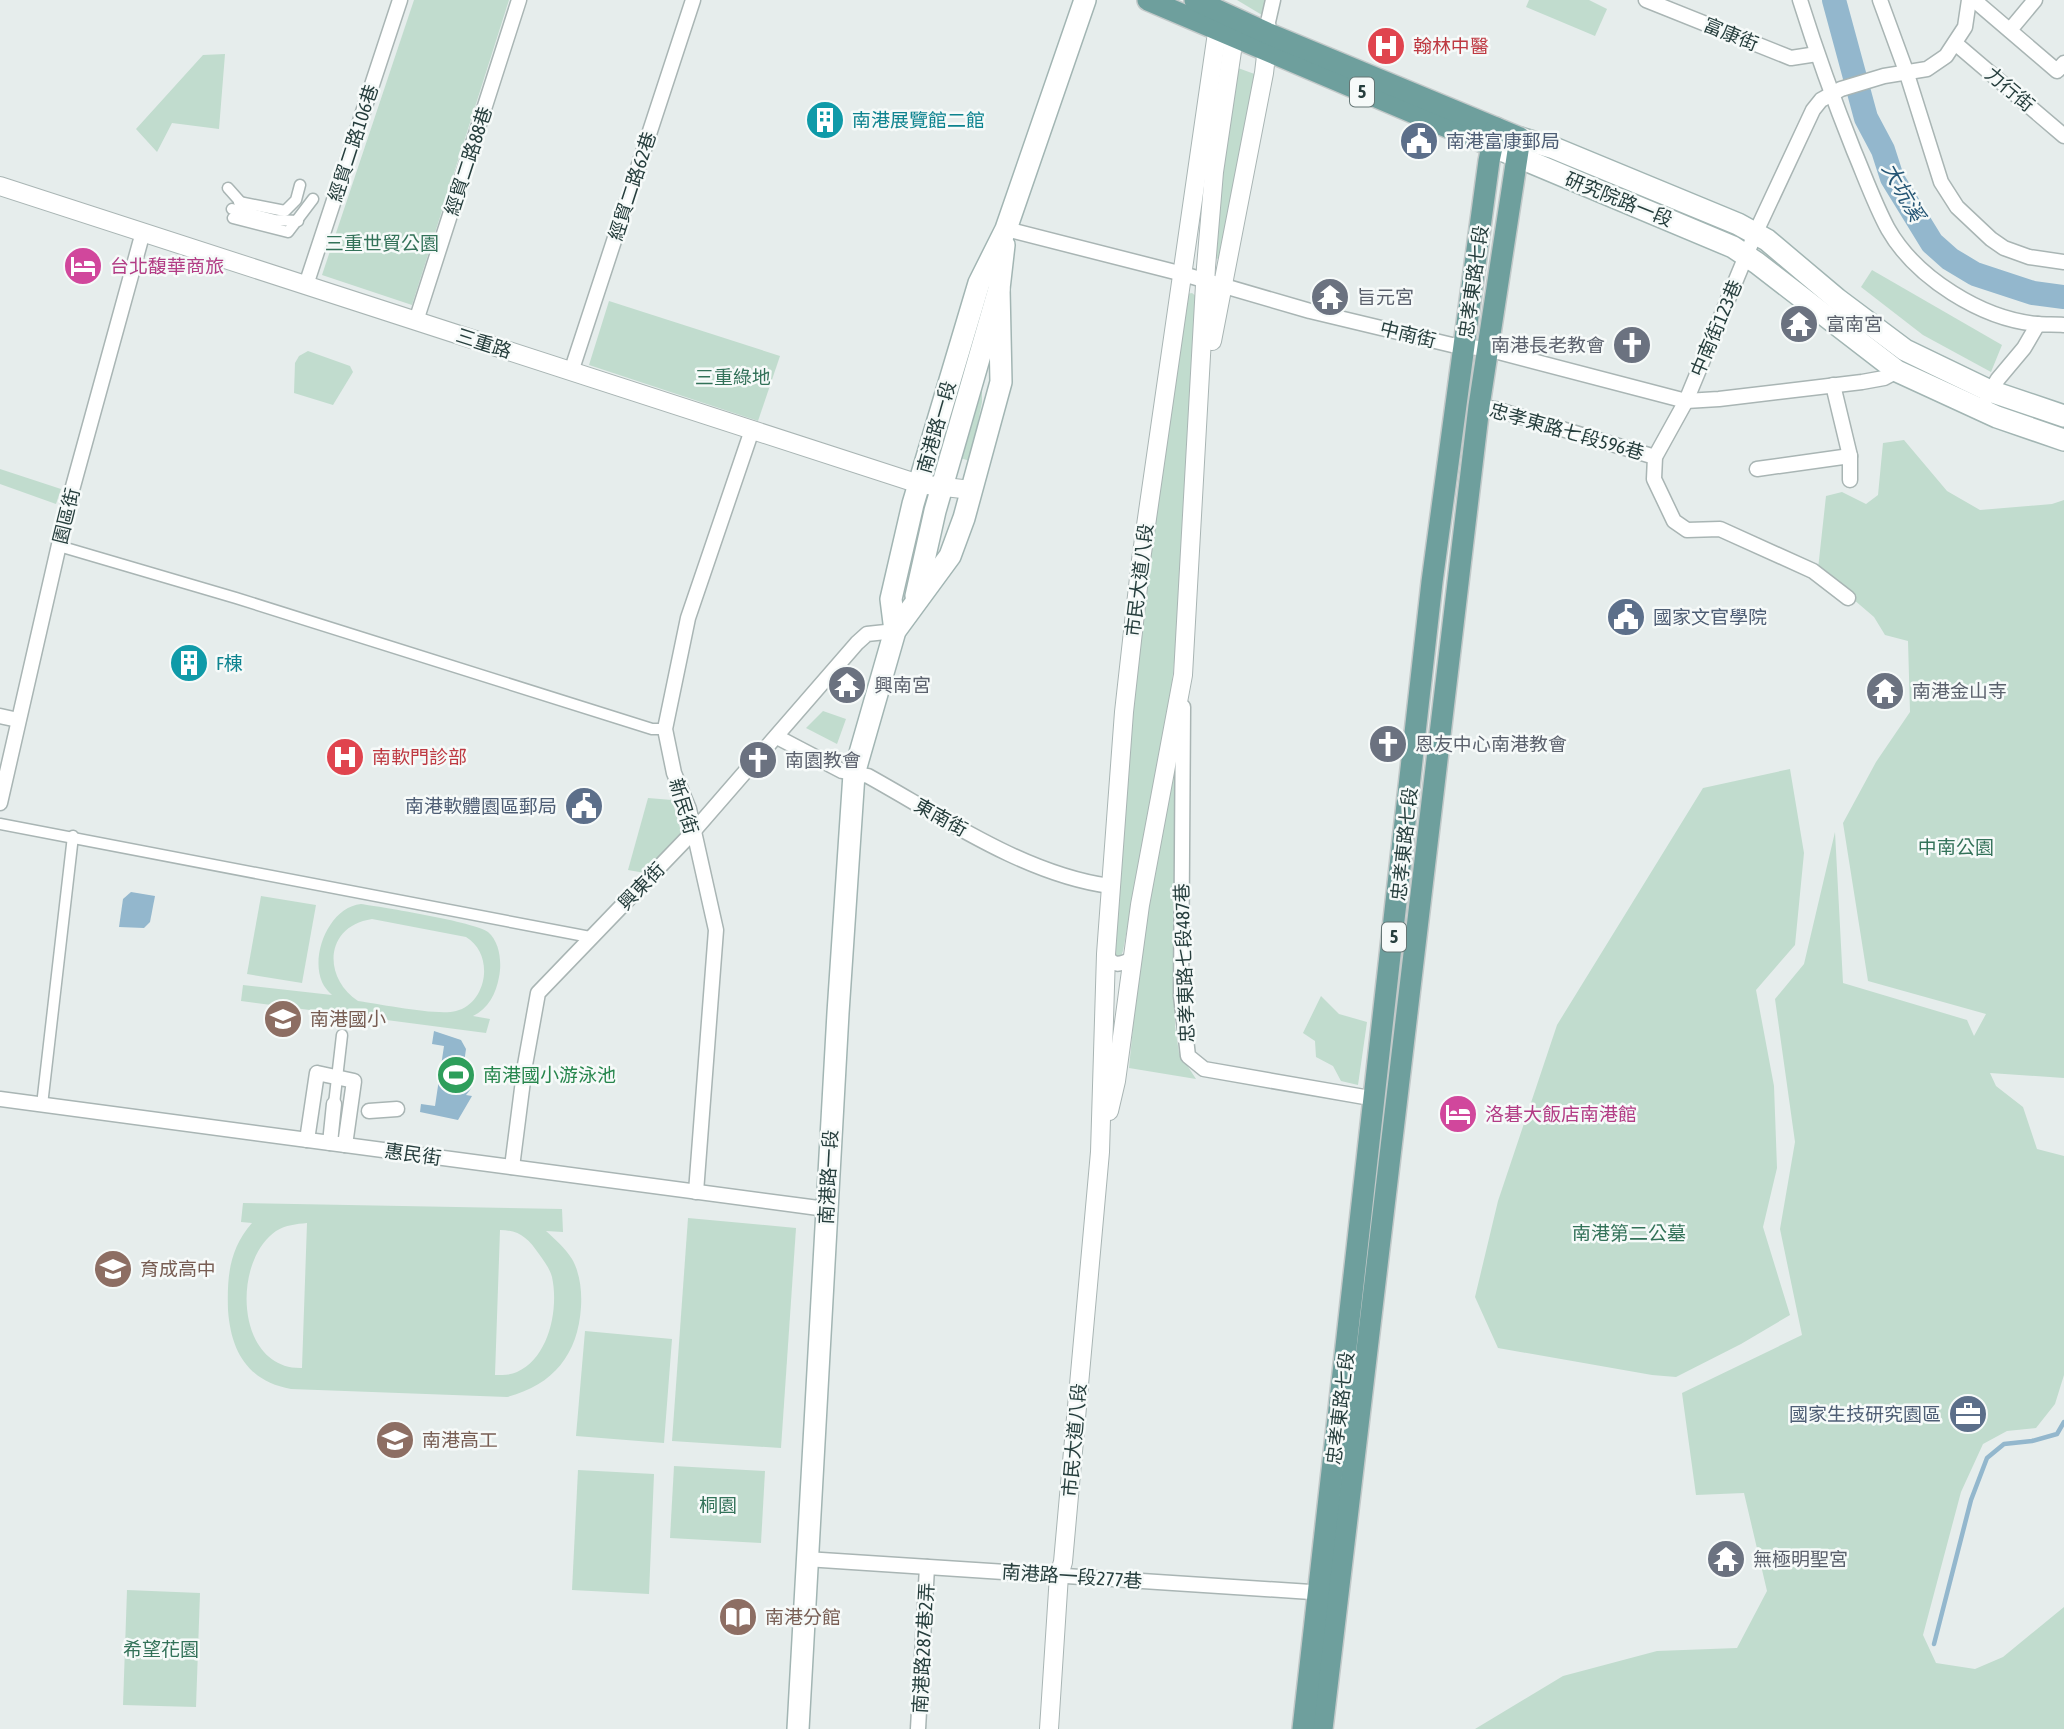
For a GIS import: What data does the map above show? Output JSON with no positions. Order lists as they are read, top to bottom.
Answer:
{
  "streets": {
    "main road": [
      "5",
      "研究院路一段",
      "忠孝東路七段",
      "南港路一段"
    ],
    "street": [
      "富康街",
      "力行街",
      "經貿二路106巷",
      "經貿二路88巷",
      "經貿二路62巷",
      "中南街123巷",
      "中南街",
      "三重路",
      "忠孝東路七段596巷",
      "園區街",
      "市民大道八段",
      "新民街",
      "東南街",
      "興東街",
      "忠孝東路七段487巷",
      "惠民街",
      "南港路一段277巷",
      "南港路287巷2弄"
    ]
  },
  "crossings": [
    ["經貿二路106巷", "三重路"],
    ["經貿二路88巷", "三重路"],
    ["經貿二路62巷", "三重路"],
    ["研究院路一段", "忠孝東路七段"],
    ["研究院路一段", "中南街123巷"],
    ["研究院路一段", "中南街"],
    ["研究院路一段", "市民大道八段"],
    ["忠孝東路七段", "中南街"],
    ["忠孝東路七段", "忠孝東路七段596巷"],
    ["忠孝東路七段", "忠孝東路七段487巷"],
    ["忠孝東路七段", "南港路一段277巷"],
    ["中南街123巷", "中南街"],
    ["中南街123巷", "忠孝東路七段596巷"],
    ["中南街", "南港路一段"],
    ["中南街", "市民大道八段"],
    ["三重路", "南港路一段"],
    ["三重路", "園區街"],
    ["三重路", "新民街"],
    ["南港路一段", "東南街"],
    ["南港路一段", "興東街"],
    ["南港路一段", "惠民街"],
    ["南港路一段", "南港路一段277巷"],
    ["市民大道八段", "東南街"],
    ["市民大道八段", "忠孝東路七段487巷"],
    ["市民大道八段", "南港路一段277巷"],
    ["新民街", "興東街"],
    ["新民街", "惠民街"],
    ["東南街", "興東街"],
    ["興東街", "惠民街"],
    ["南港路一段277巷", "南港路287巷2弄"]
  ],
  "water": ["大坑溪"],
  "parks": [
    "三重世貿公園",
    "三重綠地",
    "中南公園",
    "南港第二公墓",
    "桐園",
    "希望花園"
  ],
  "places": {
    "hospital": ["翰林中醫", "南軟門診部"],
    "building": ["南港展覽館二館", "F棟"],
    "public building": ["南港富康郵局", "國家文官學院", "南港軟體園區郵局"],
    "hotel": ["台北馥華商旅", "洛碁大飯店南港館"],
    "temple": [
      "旨元宮",
      "富南宮",
      "興南宮",
      "南港金山寺",
      "無極明聖宮"
    ],
    "church": ["南港長老教會", "恩友中心南港教會", "南園教會"],
    "school or university": ["南港國小", "育成高中", "南港高工"],
    "sports": ["南港國小游泳池"],
    "office": ["國家生技研究園區"],
    "library": ["南港分館"]
  }
}
